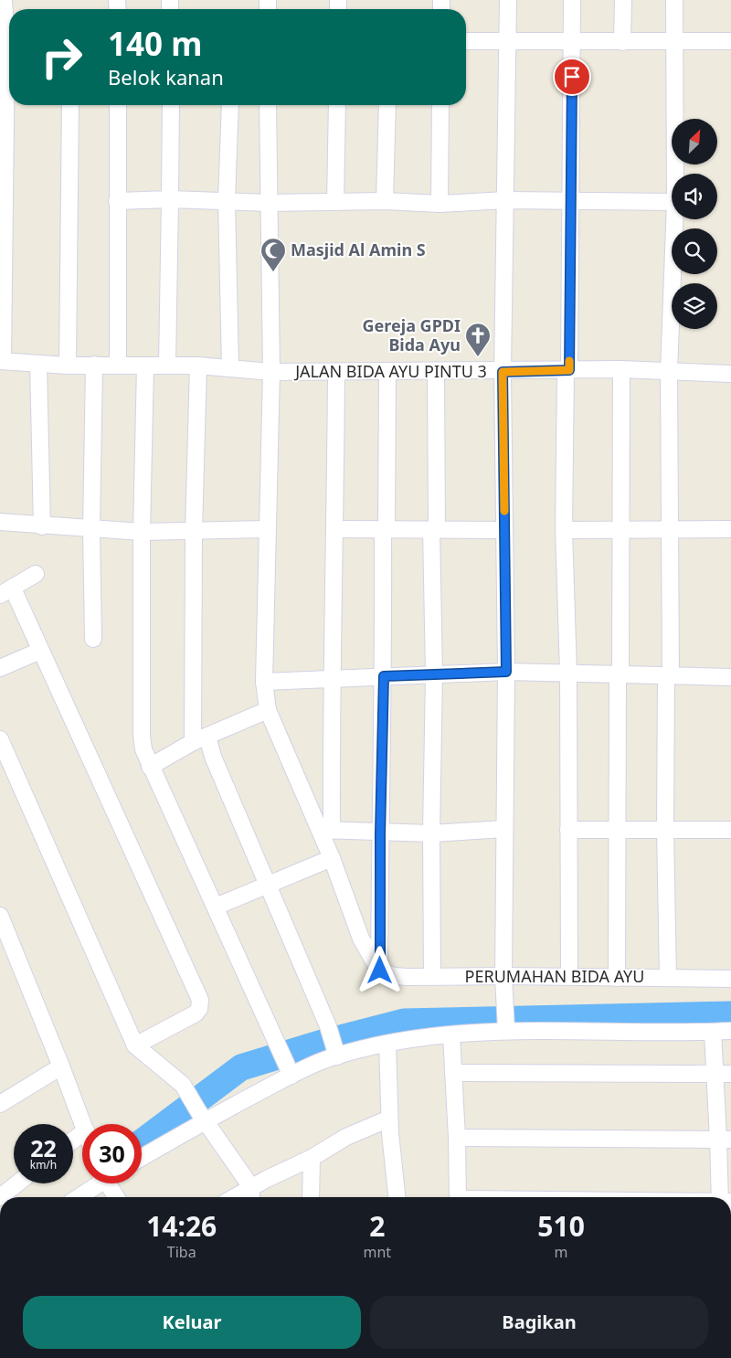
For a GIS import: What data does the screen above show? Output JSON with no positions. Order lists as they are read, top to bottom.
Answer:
{
  "streets": {
    "street": ["JALAN BIDA AYU PINTU 3", "PERUMAHAN BIDA AYU"]
  },
  "places": {
    "mosque": ["Masjid Al Amin S"],
    "church": ["Gereja GPDI Bida Ayu"]
  },
  "north": "top right",
  "page": {
    "turn": ["140 m", "Belok kanan"],
    "speed": "22 km/h",
    "limit": "30",
    "eta": [
      "14:26",
      "Tiba",
      "2",
      "mnt",
      "510",
      "m"
    ],
    "buttons": ["Keluar", "Bagikan"]
  }
}
